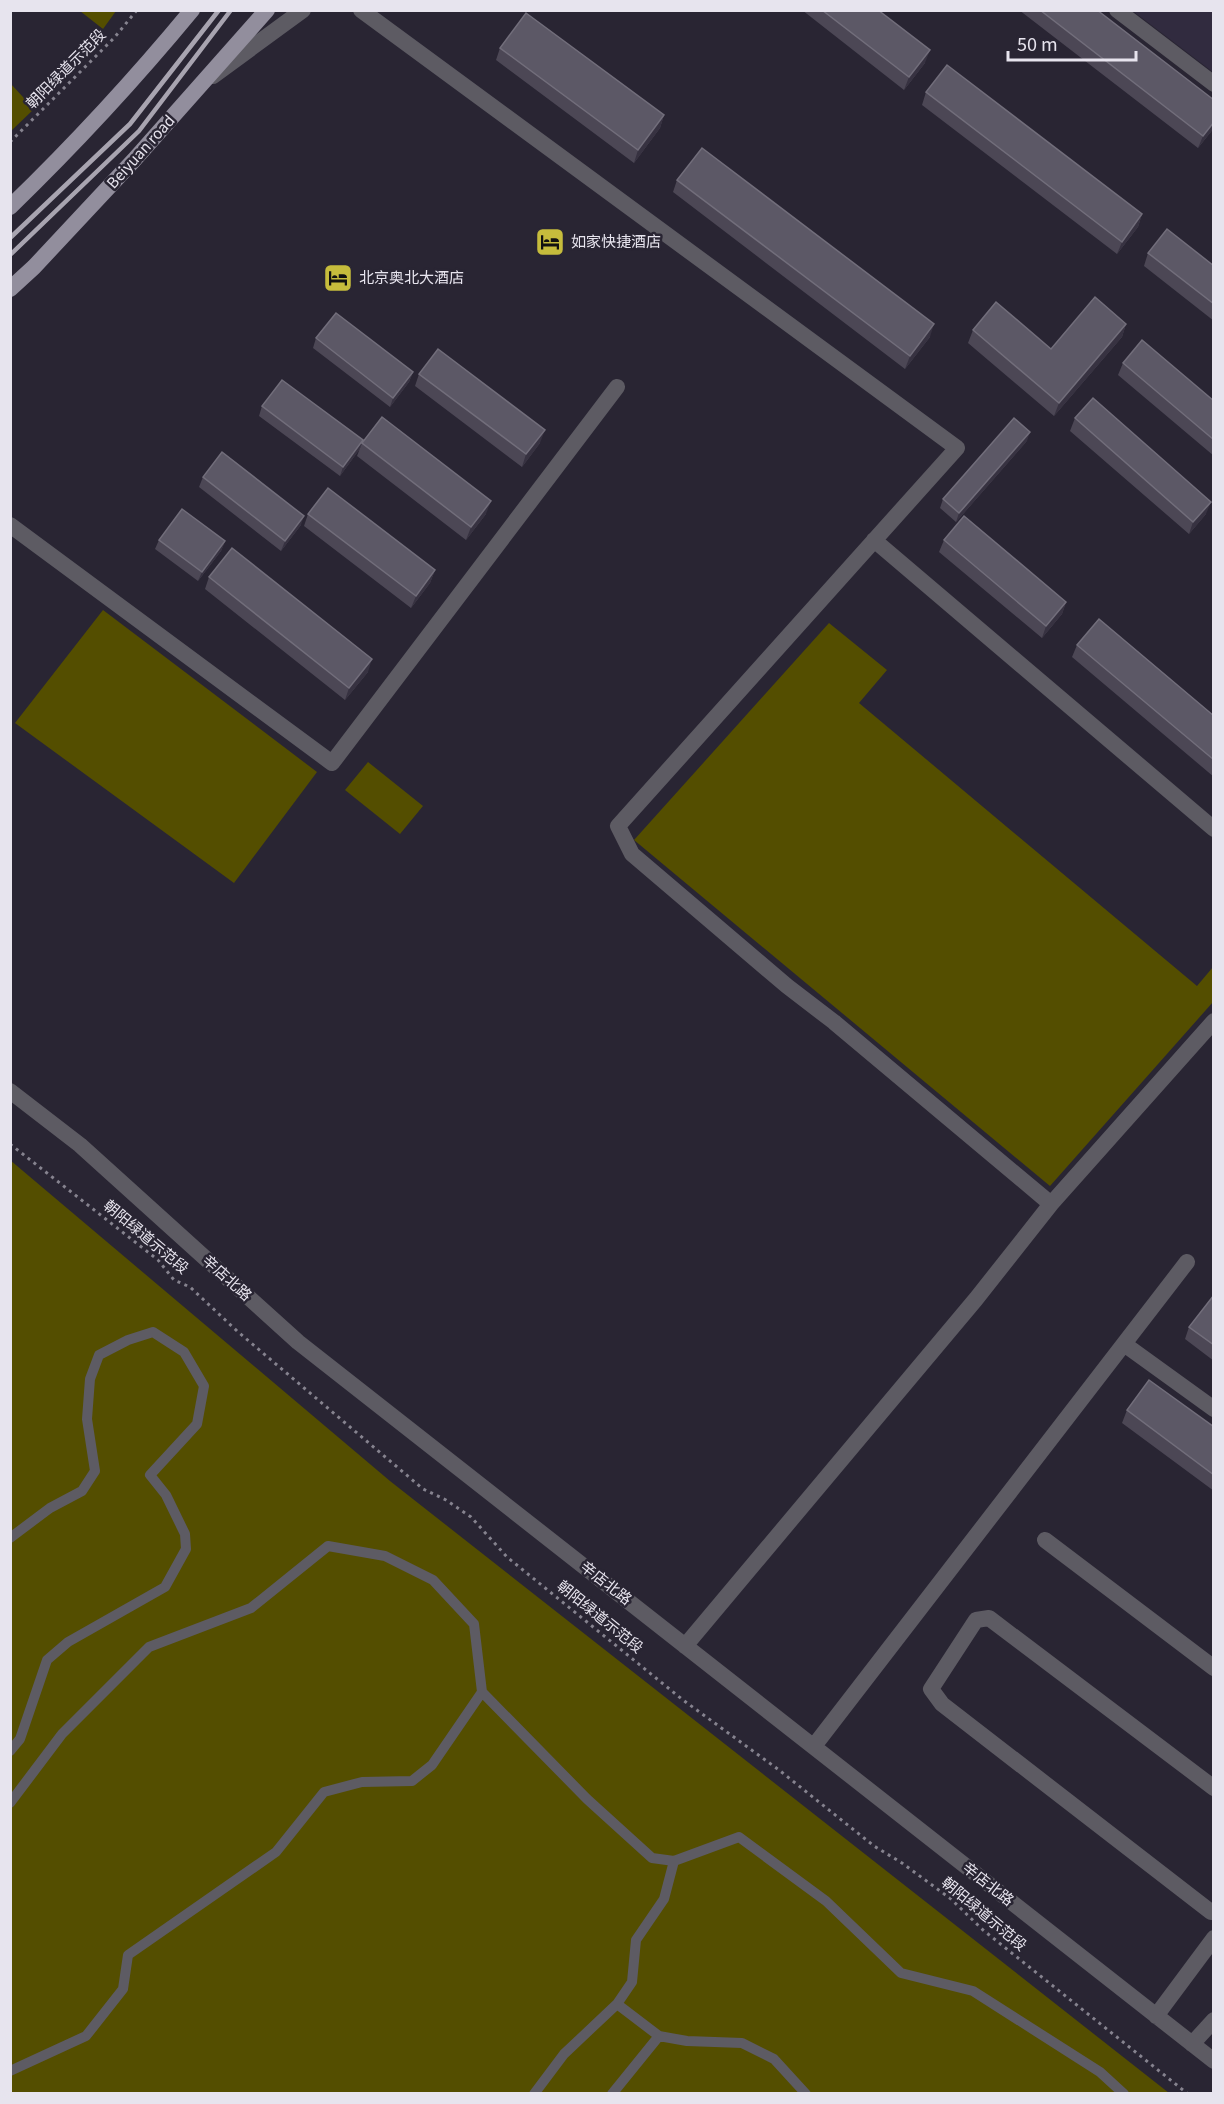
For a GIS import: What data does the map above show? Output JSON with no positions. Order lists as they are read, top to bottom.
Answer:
{
  "streets": {
    "main road": ["Beiyuan road"],
    "street": ["辛店北路"],
    "path": ["朝阳绿道示范段"]
  },
  "places": {
    "hotel": ["如家快捷酒店", "北京奥北大酒店"]
  },
  "scale_bar": "50 m"
}
